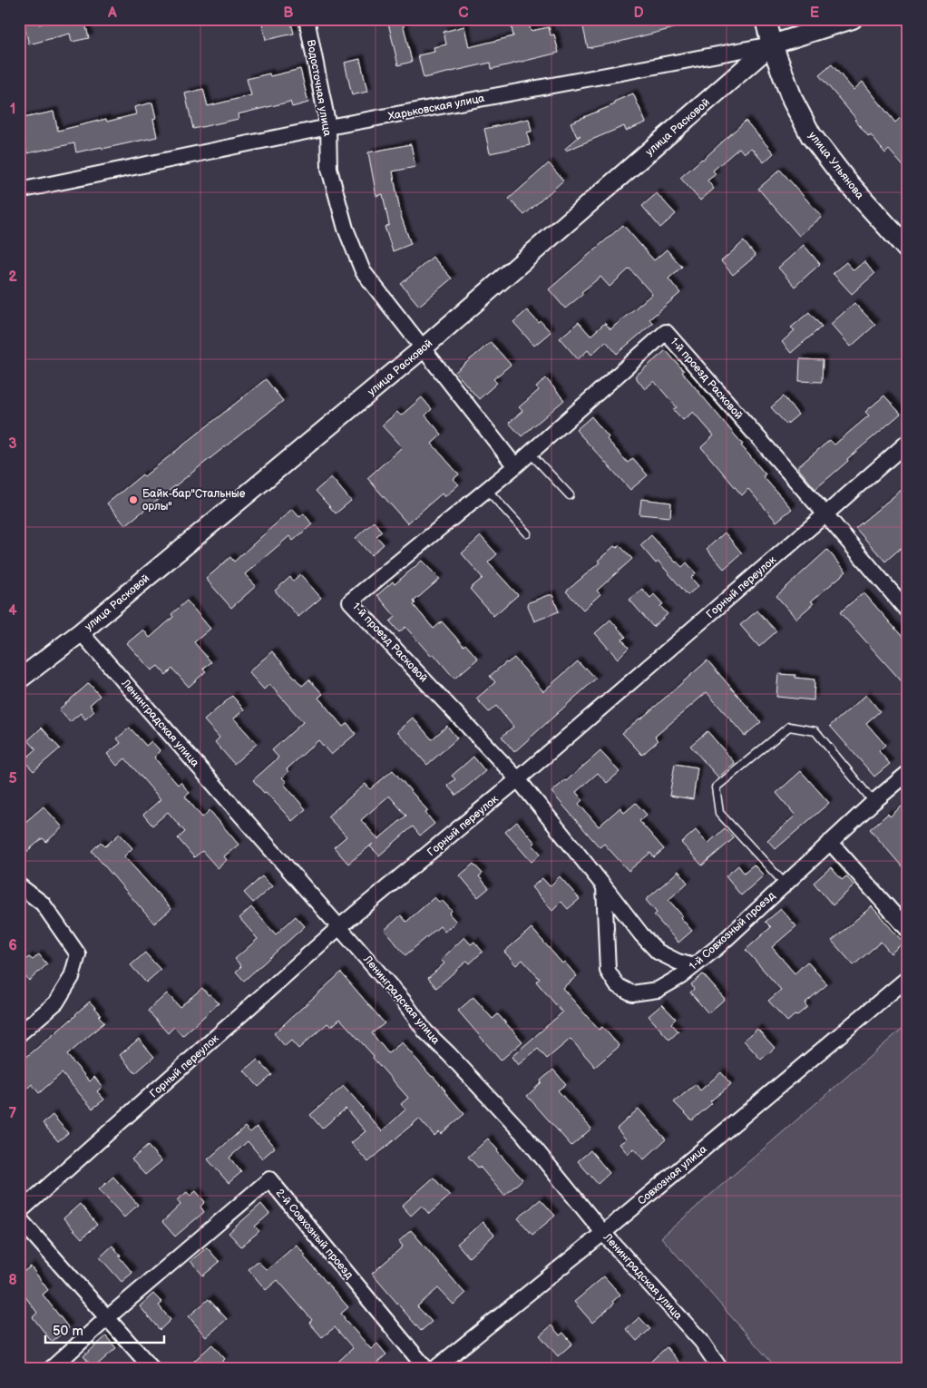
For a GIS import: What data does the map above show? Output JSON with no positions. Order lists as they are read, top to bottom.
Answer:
{
  "streets": {
    "main road": ["улица Ульянова"],
    "street": [
      "Водосточная улица",
      "Харьковская улица",
      "улица Расковой",
      "1-й проезд Расковой",
      "Горный переулок",
      "Ленинградская улица",
      "1-й Совхозный проезд",
      "Совхозная улица",
      "2-й Совхозный проезд"
    ]
  },
  "crossings": [
    ["Водосточная улица", "Харьковская улица"],
    ["Водосточная улица", "улица Расковой"],
    ["Харьковская улица", "улица Расковой"],
    ["Харьковская улица", "улица Ульянова"],
    ["улица Расковой", "улица Ульянова"],
    ["улица Расковой", "Ленинградская улица"],
    ["1-й проезд Расковой", "Горный переулок"],
    ["Горный переулок", "Ленинградская улица"],
    ["Ленинградская улица", "Совхозная улица"]
  ],
  "places": ["Байк-бар\"Стальные орлы\""],
  "scale_bar": "50 m",
  "grid": {
    "columns": [
      "A",
      "B",
      "C",
      "D",
      "E"
    ],
    "rows": [
      "1",
      "2",
      "3",
      "4",
      "5",
      "6",
      "7",
      "8"
    ]
  }
}
